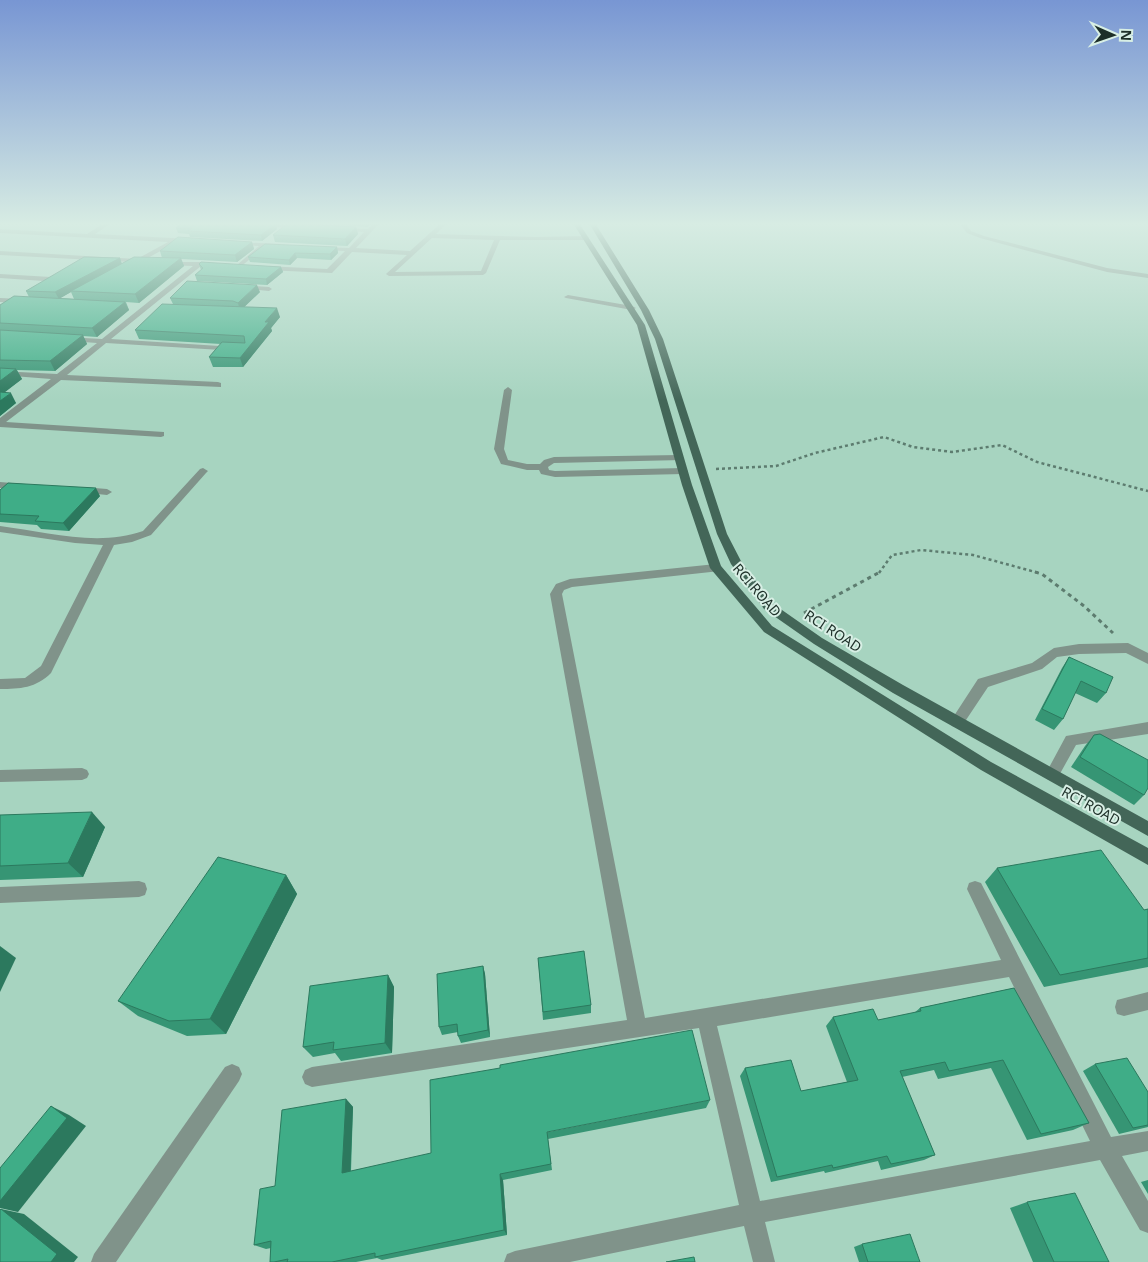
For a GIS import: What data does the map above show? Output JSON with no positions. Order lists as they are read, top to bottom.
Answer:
{
  "streets": {
    "main road": ["RCI ROAD"]
  },
  "north": "right"
}
